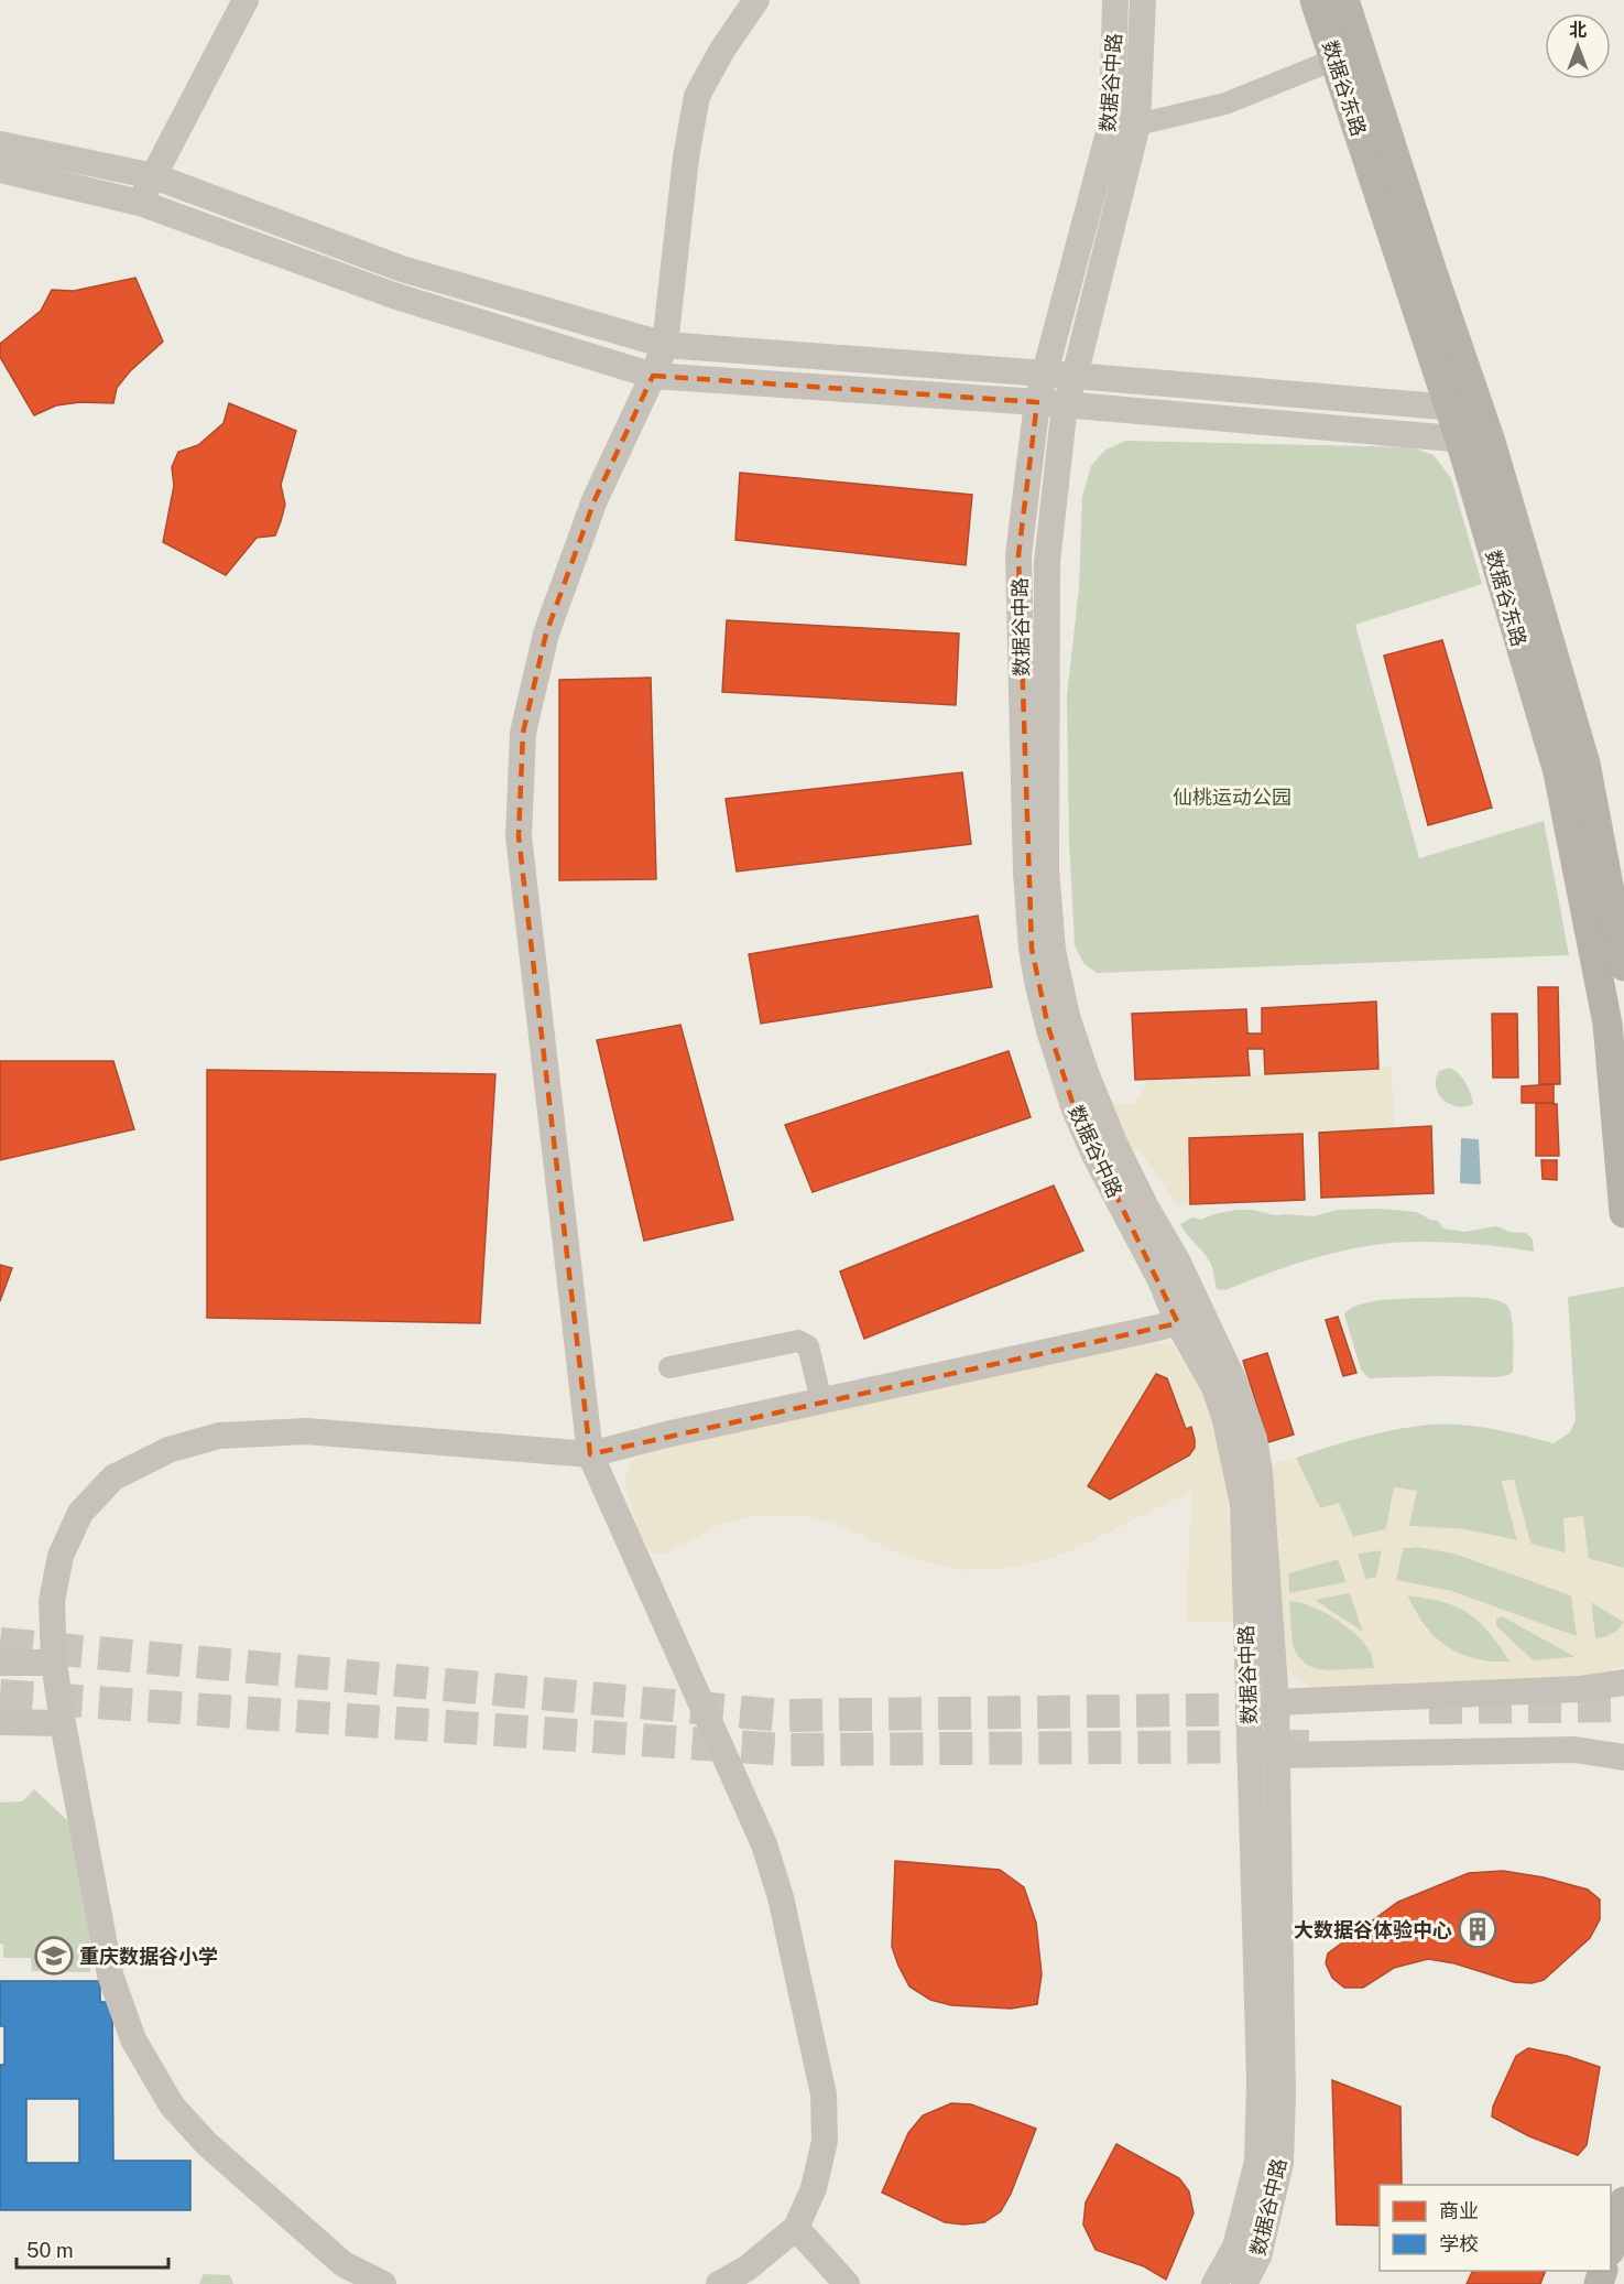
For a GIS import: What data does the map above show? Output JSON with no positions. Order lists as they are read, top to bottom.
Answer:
{
  "streets": {
    "main road": ["数据谷东路"],
    "street": ["数据谷中路"]
  },
  "parks": ["仙桃运动公园"],
  "places": {
    "building": ["大数据谷体验中心"],
    "school or university": ["重庆数据谷小学"]
  },
  "legend": ["商业", "学校"],
  "scale_bar": "50 m",
  "north": "top"
}
